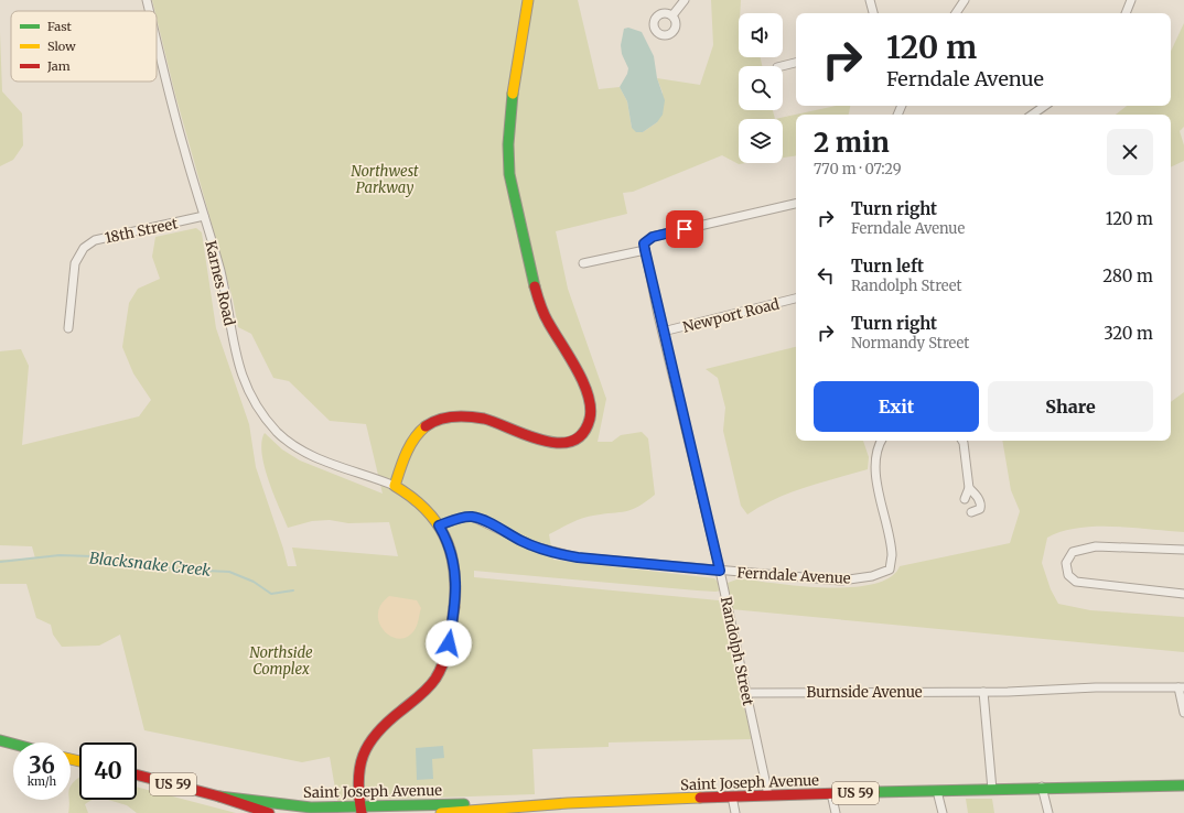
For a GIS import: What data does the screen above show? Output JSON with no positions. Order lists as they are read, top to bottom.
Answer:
{
  "streets": {
    "main road": ["Saint Joseph Avenue", "US 59"],
    "street": [
      "18th Street",
      "Karnes Road",
      "Newport Road",
      "Ferndale Avenue",
      "Randolph Street",
      "Burnside Avenue"
    ]
  },
  "crossings": [
    ["18th Street", "Karnes Road"],
    ["Newport Road", "Randolph Street"],
    ["Ferndale Avenue", "Randolph Street"],
    ["Randolph Street", "Burnside Avenue"],
    ["Randolph Street", "Saint Joseph Avenue"]
  ],
  "water": ["Blacksnake Creek"],
  "parks": ["Northwest Parkway", "Northside Complex"],
  "legend": ["Fast", "Slow", "Jam"],
  "page": {
    "turn": ["120 m", "Ferndale Avenue"],
    "heading": ["2 min", "770 m · 07:29"],
    "list": [
      {
        "name": "Turn right",
        "note": "Ferndale Avenue",
        "value": "120 m"
      },
      {
        "name": "Turn left",
        "note": "Randolph Street",
        "value": "280 m"
      },
      {
        "name": "Turn right",
        "note": "Normandy Street",
        "value": "320 m"
      }
    ],
    "buttons": ["Exit", "Share"],
    "speed": "36 km/h",
    "limit": "40"
  }
}
